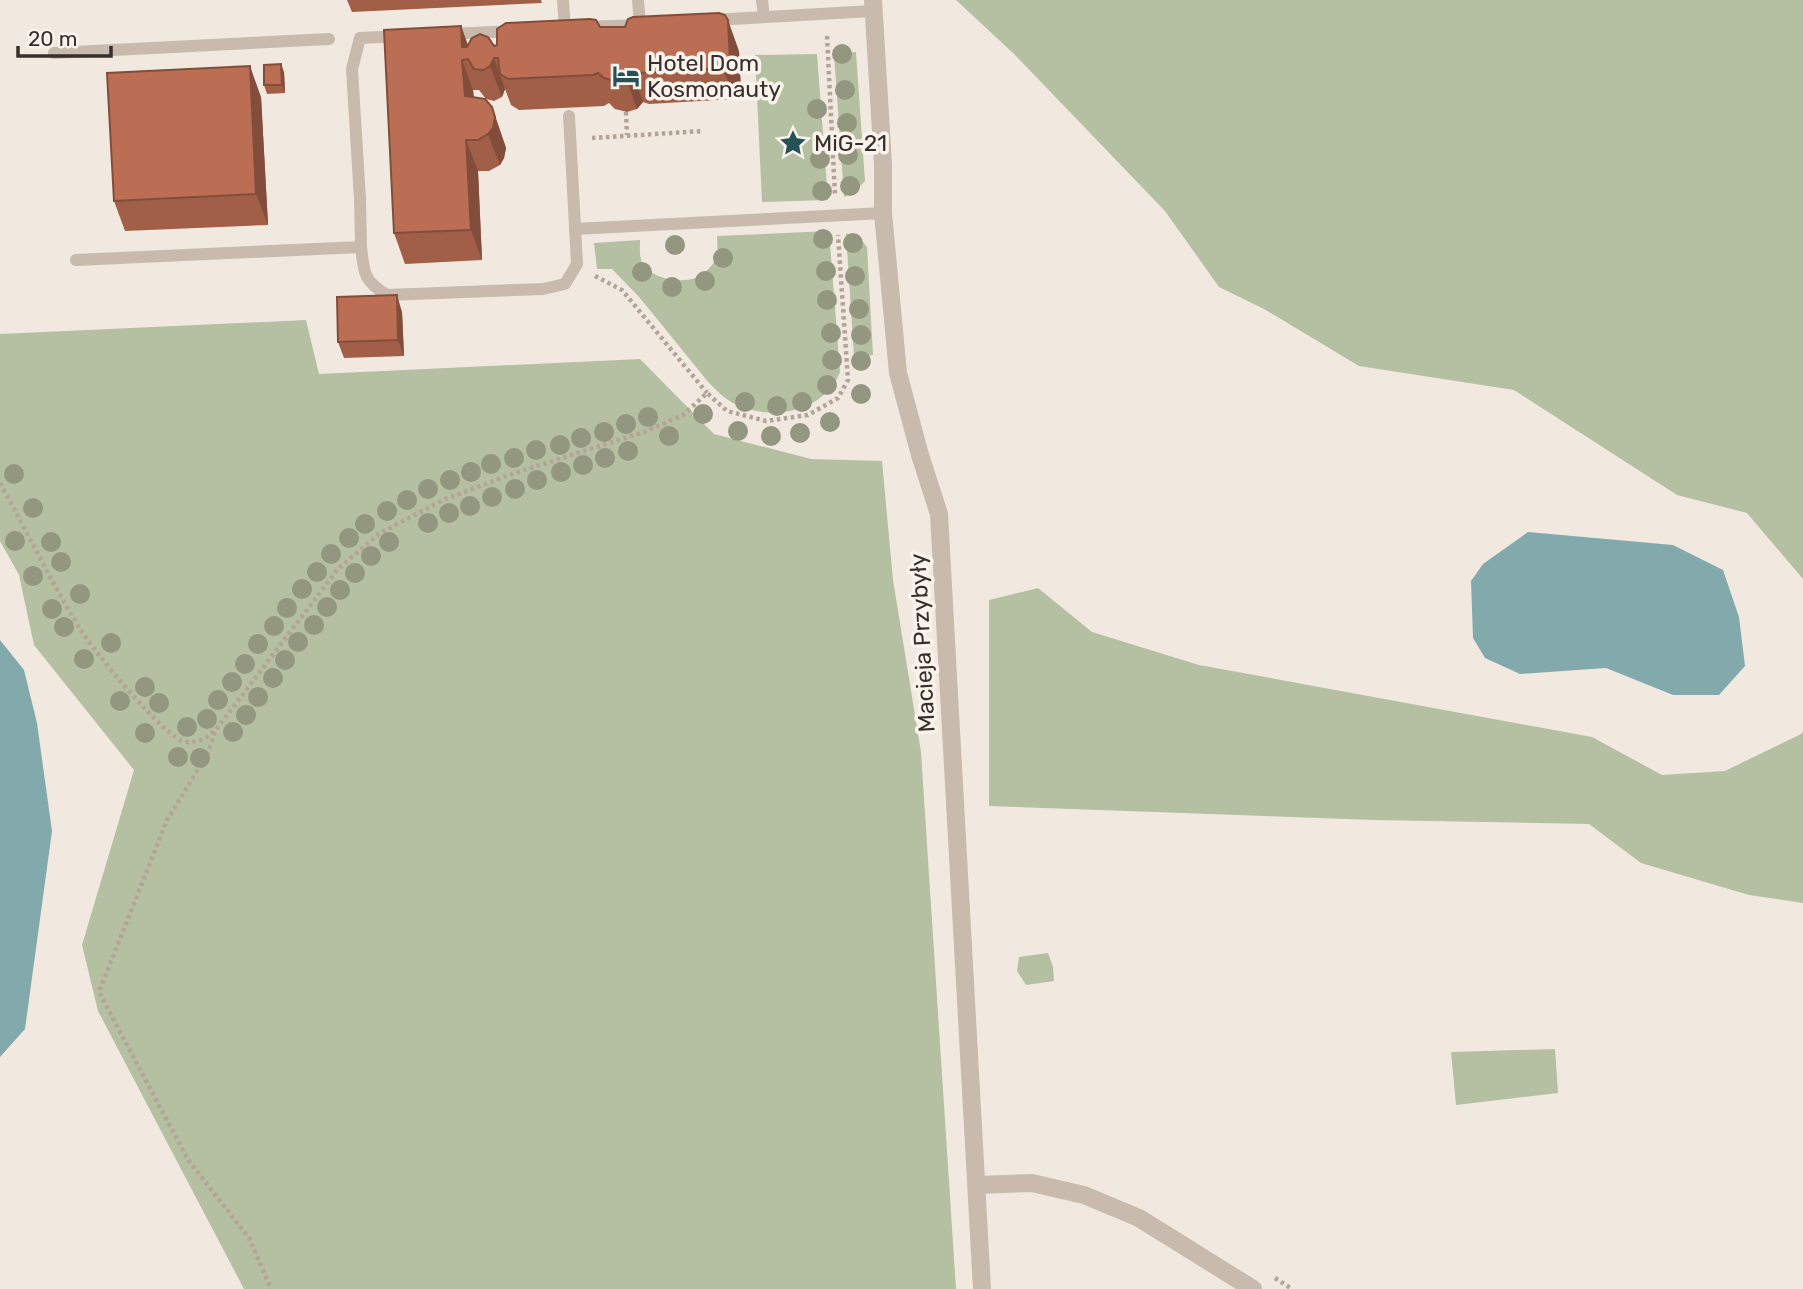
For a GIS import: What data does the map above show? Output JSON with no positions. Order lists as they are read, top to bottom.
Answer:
{
  "streets": {
    "street": ["Macieja Przybyły"]
  },
  "places": {
    "hotel": ["Hotel Dom Kosmonauty"],
    "place": ["MiG-21"]
  },
  "scale_bar": "20 m"
}
